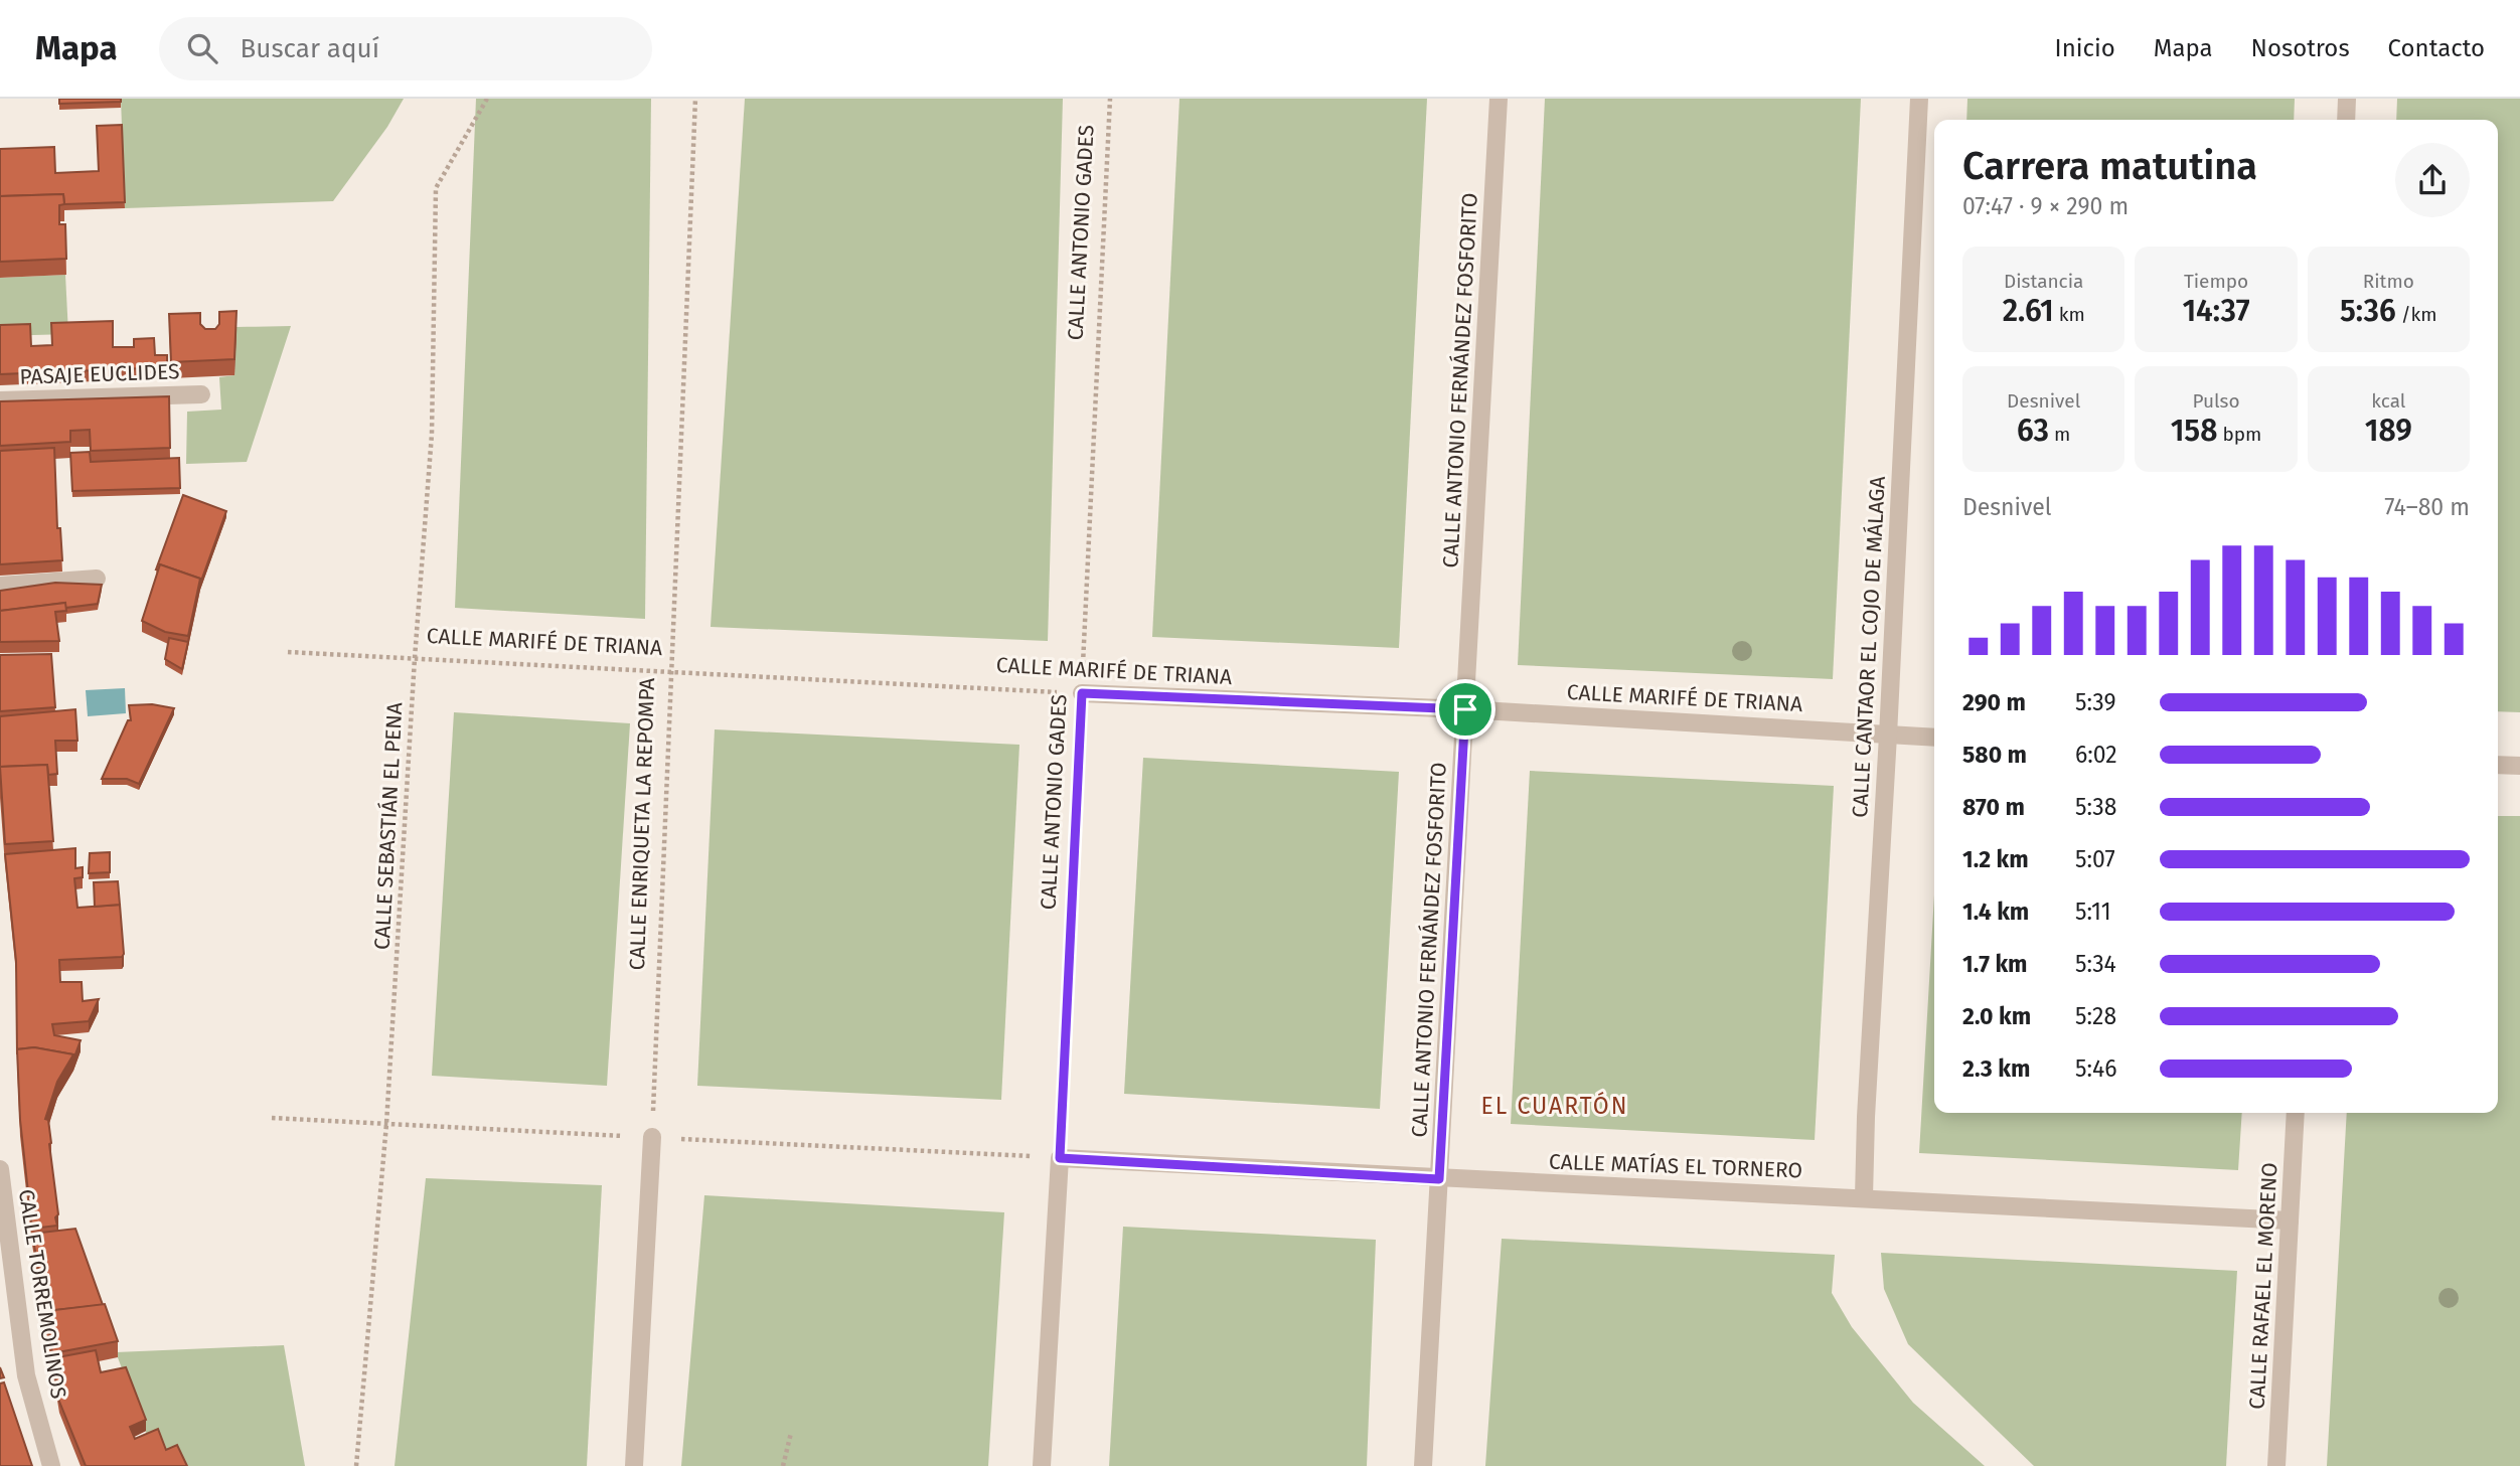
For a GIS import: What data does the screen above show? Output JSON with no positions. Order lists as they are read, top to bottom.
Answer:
{
  "streets": {
    "street": [
      "PASAJE EUCLIDES",
      "CALLE ANTONIO FERNÁNDEZ FOSFORITO",
      "CALLE MARIFÉ DE TRIANA",
      "CALLE CANTAOR EL COJO DE MÁLAGA",
      "CALLE MATÍAS EL TORNERO",
      "CALLE RAFAEL EL MORENO",
      "CALLE TORREMOLINOS"
    ],
    "path": ["CALLE ANTONIO GADES", "CALLE ENRIQUETA LA REPOMPA", "CALLE SEBASTIÁN EL PENA"]
  },
  "crossings": [
    ["CALLE ANTONIO GADES", "CALLE MARIFÉ DE TRIANA"],
    ["CALLE ANTONIO GADES", "CALLE MATÍAS EL TORNERO"],
    ["CALLE ANTONIO FERNÁNDEZ FOSFORITO", "CALLE MARIFÉ DE TRIANA"],
    ["CALLE ANTONIO FERNÁNDEZ FOSFORITO", "CALLE MATÍAS EL TORNERO"],
    ["CALLE MARIFÉ DE TRIANA", "CALLE CANTAOR EL COJO DE MÁLAGA"],
    ["CALLE MARIFÉ DE TRIANA", "CALLE ENRIQUETA LA REPOMPA"],
    ["CALLE MARIFÉ DE TRIANA", "CALLE SEBASTIÁN EL PENA"],
    ["CALLE CANTAOR EL COJO DE MÁLAGA", "CALLE MATÍAS EL TORNERO"],
    ["CALLE MATÍAS EL TORNERO", "CALLE RAFAEL EL MORENO"]
  ],
  "districts": ["EL CUARTÓN"],
  "page": {
    "header": "Mapa",
    "search": "Buscar aquí",
    "nav": [
      "Inicio",
      "Mapa",
      "Nosotros",
      "Contacto"
    ],
    "heading": ["Carrera matutina", "07:47 · 9 × 290 m"],
    "stats": [
      ["Distancia", "2.61 km"],
      ["Tiempo", "14:37"],
      ["Ritmo", "5:36 /km"],
      ["Desnivel", "63 m"],
      ["Pulso", "158 bpm"],
      ["kcal", "189"]
    ],
    "chart": ["Desnivel", "74–80 m"],
    "list": [
      {
        "name": "290 m",
        "note": "5:39"
      },
      {
        "name": "580 m",
        "note": "6:02"
      },
      {
        "name": "870 m",
        "note": "5:38"
      },
      {
        "name": "1.2 km",
        "note": "5:07"
      },
      {
        "name": "1.4 km",
        "note": "5:11"
      },
      {
        "name": "1.7 km",
        "note": "5:34"
      },
      {
        "name": "2.0 km",
        "note": "5:28"
      },
      {
        "name": "2.3 km",
        "note": "5:46"
      }
    ]
  }
}
